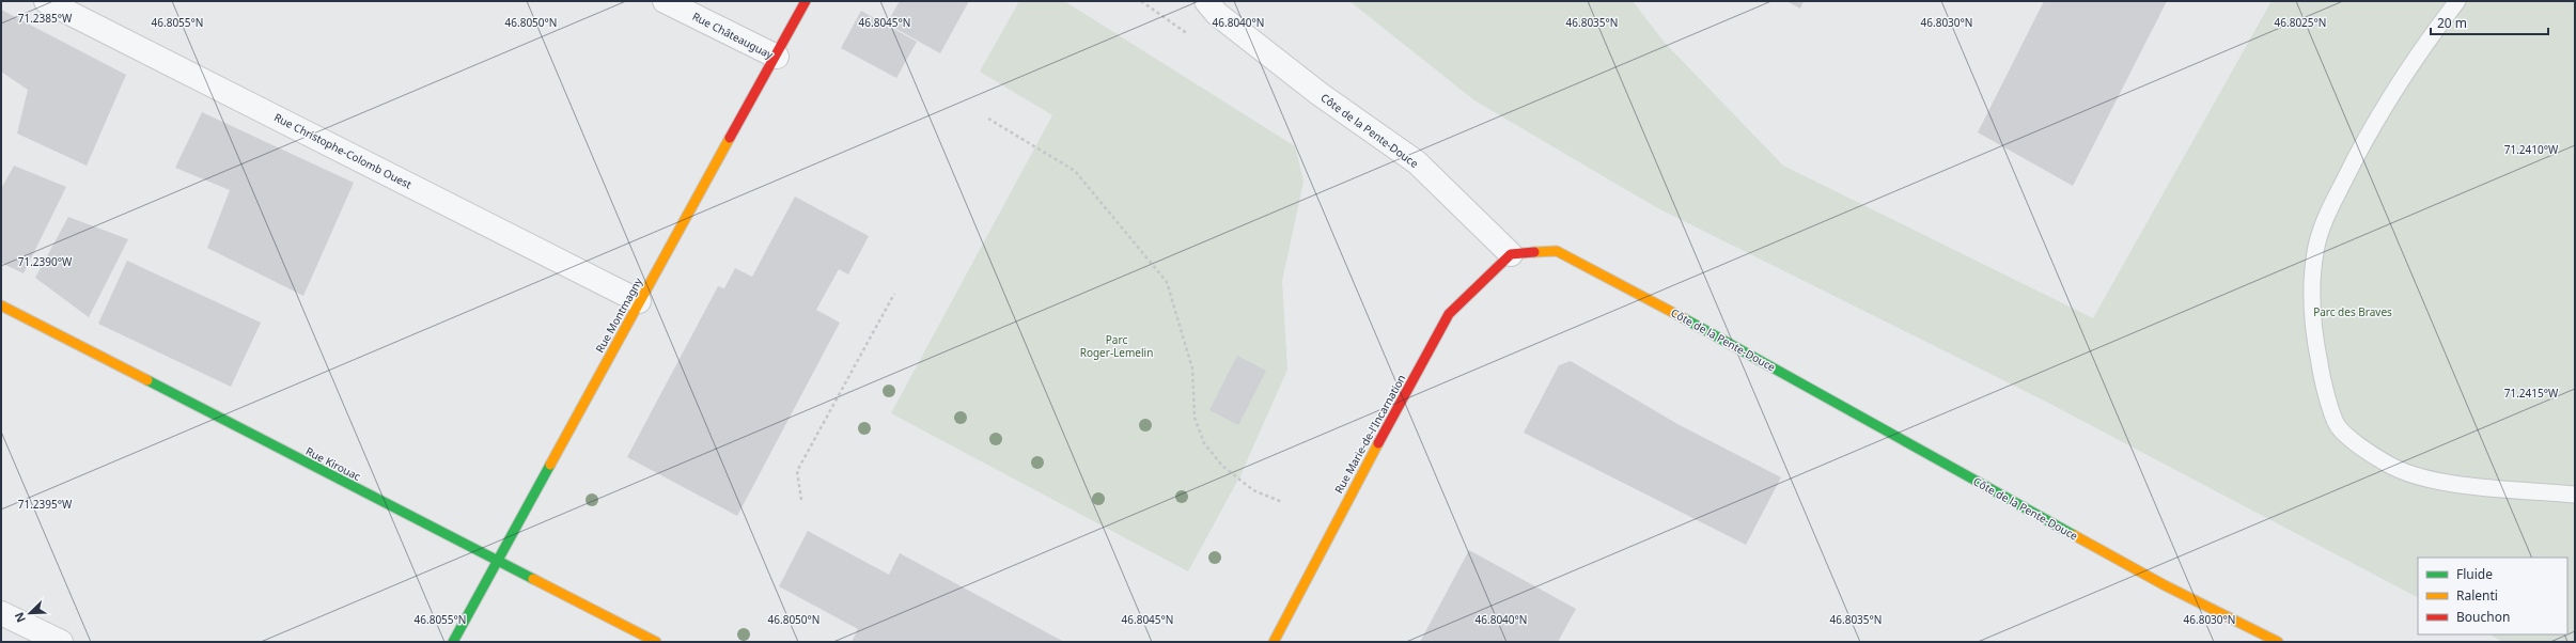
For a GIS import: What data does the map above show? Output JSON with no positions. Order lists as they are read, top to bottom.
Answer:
{
  "streets": {
    "street": [
      "Rue Châteauguay",
      "Côte de la Pente-Douce",
      "Rue Christophe-Colomb Ouest",
      "Rue Montmagny",
      "Rue Marie-de-l'Incarnation",
      "Rue Kirouac"
    ]
  },
  "crossings": [
    ["Rue Châteauguay", "Rue Montmagny"],
    ["Côte de la Pente-Douce", "Rue Marie-de-l'Incarnation"],
    ["Rue Christophe-Colomb Ouest", "Rue Montmagny"],
    ["Rue Montmagny", "Rue Kirouac"]
  ],
  "parks": ["Parc des Braves", "Parc Roger-Lemelin"],
  "legend": ["Fluide", "Ralenti", "Bouchon"],
  "scale_bar": "20 m",
  "north": "bottom left",
  "coordinates": [
    "71.2385°W",
    "46.8055°N",
    "46.8050°N",
    "46.8045°N",
    "46.8040°N",
    "46.8035°N",
    "46.8030°N",
    "46.8025°N",
    "71.2410°W",
    "71.2390°W",
    "71.2415°W",
    "71.2395°W"
  ]
}
